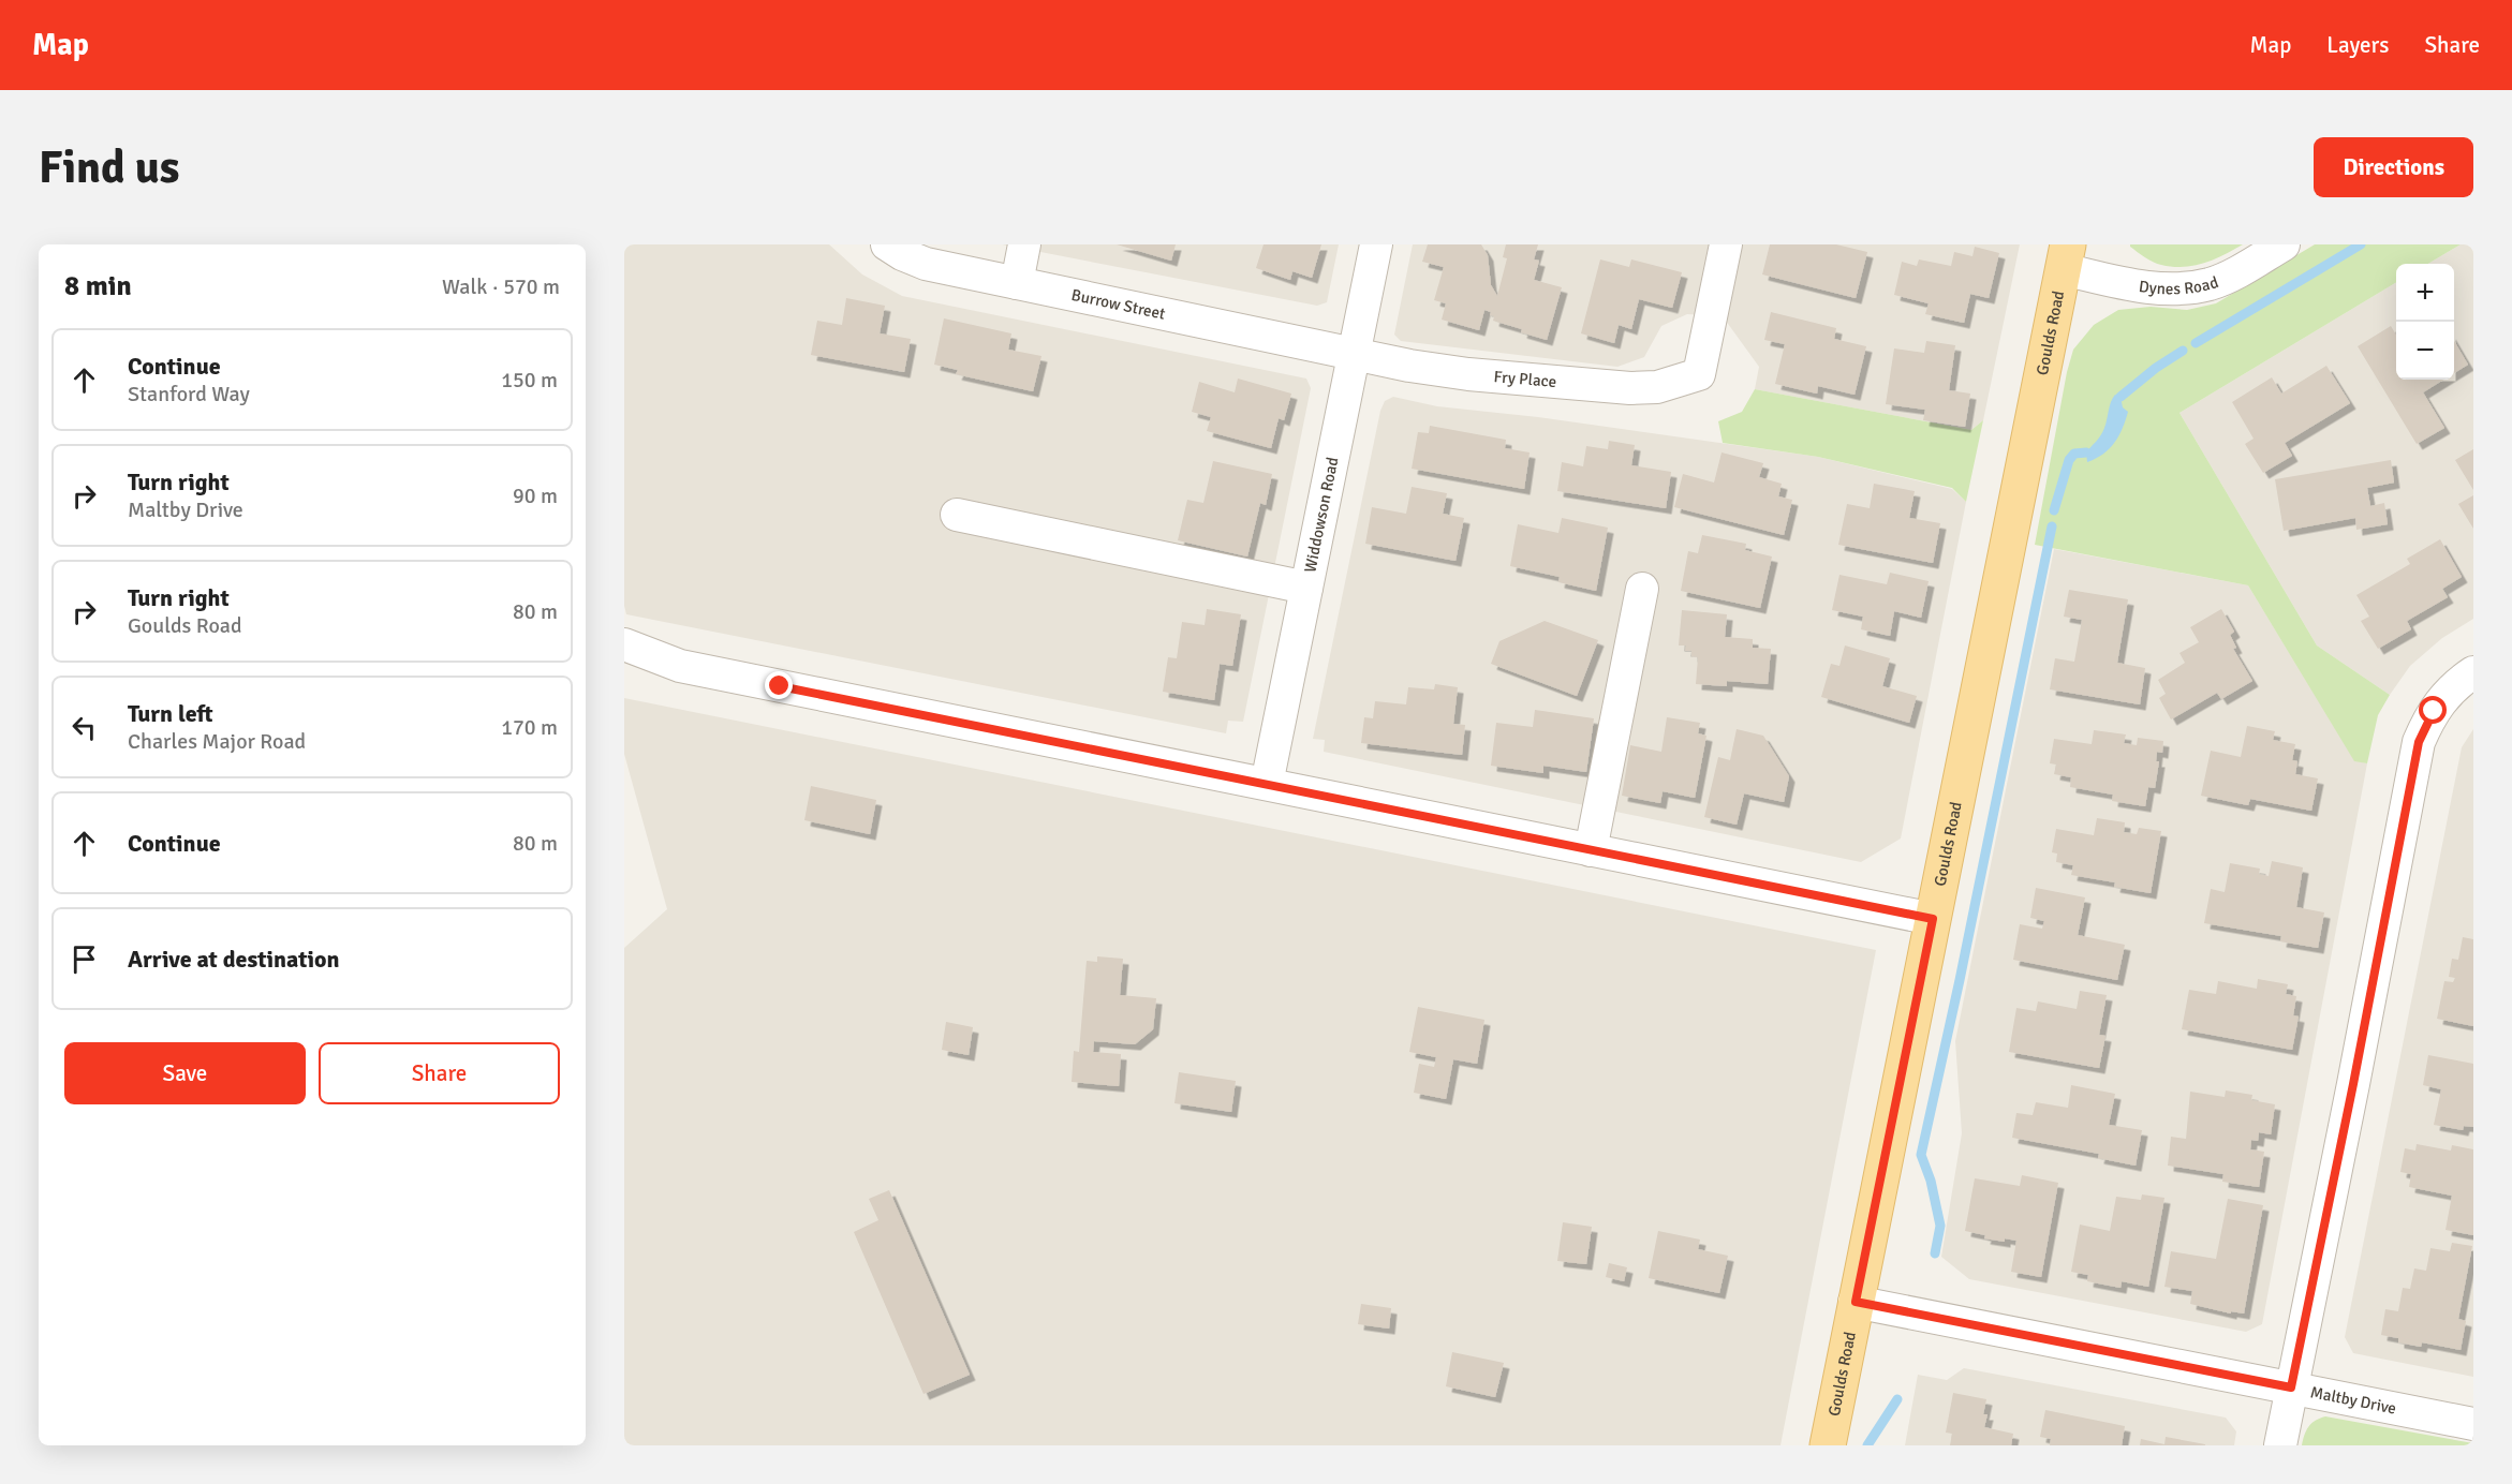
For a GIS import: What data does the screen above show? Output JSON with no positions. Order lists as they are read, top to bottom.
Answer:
{
  "streets": {
    "main road": ["Goulds Road"],
    "street": [
      "Dynes Road",
      "Burrow Street",
      "Fry Place",
      "Widdowson Road",
      "Maltby Drive"
    ]
  },
  "crossings": [
    ["Dynes Road", "Goulds Road"],
    ["Burrow Street", "Fry Place"],
    ["Burrow Street", "Widdowson Road"],
    ["Goulds Road", "Maltby Drive"],
    ["Fry Place", "Widdowson Road"]
  ],
  "page": {
    "header": "Map",
    "nav": ["Map", "Layers", "Share"],
    "buttons": [
      "Directions",
      ["Save", "Share"]
    ],
    "title": "Find us",
    "heading": ["8 min", "Walk · 570 m"],
    "map_buttons": ["+", "−"],
    "list": [
      ["Continue", "Stanford Way", "150 m"],
      ["Turn right", "Maltby Drive", "90 m"],
      ["Turn right", "Goulds Road", "80 m"],
      ["Turn left", "Charles Major Road", "170 m"],
      ["Continue", "80 m"],
      "Arrive at destination"
    ]
  }
}
